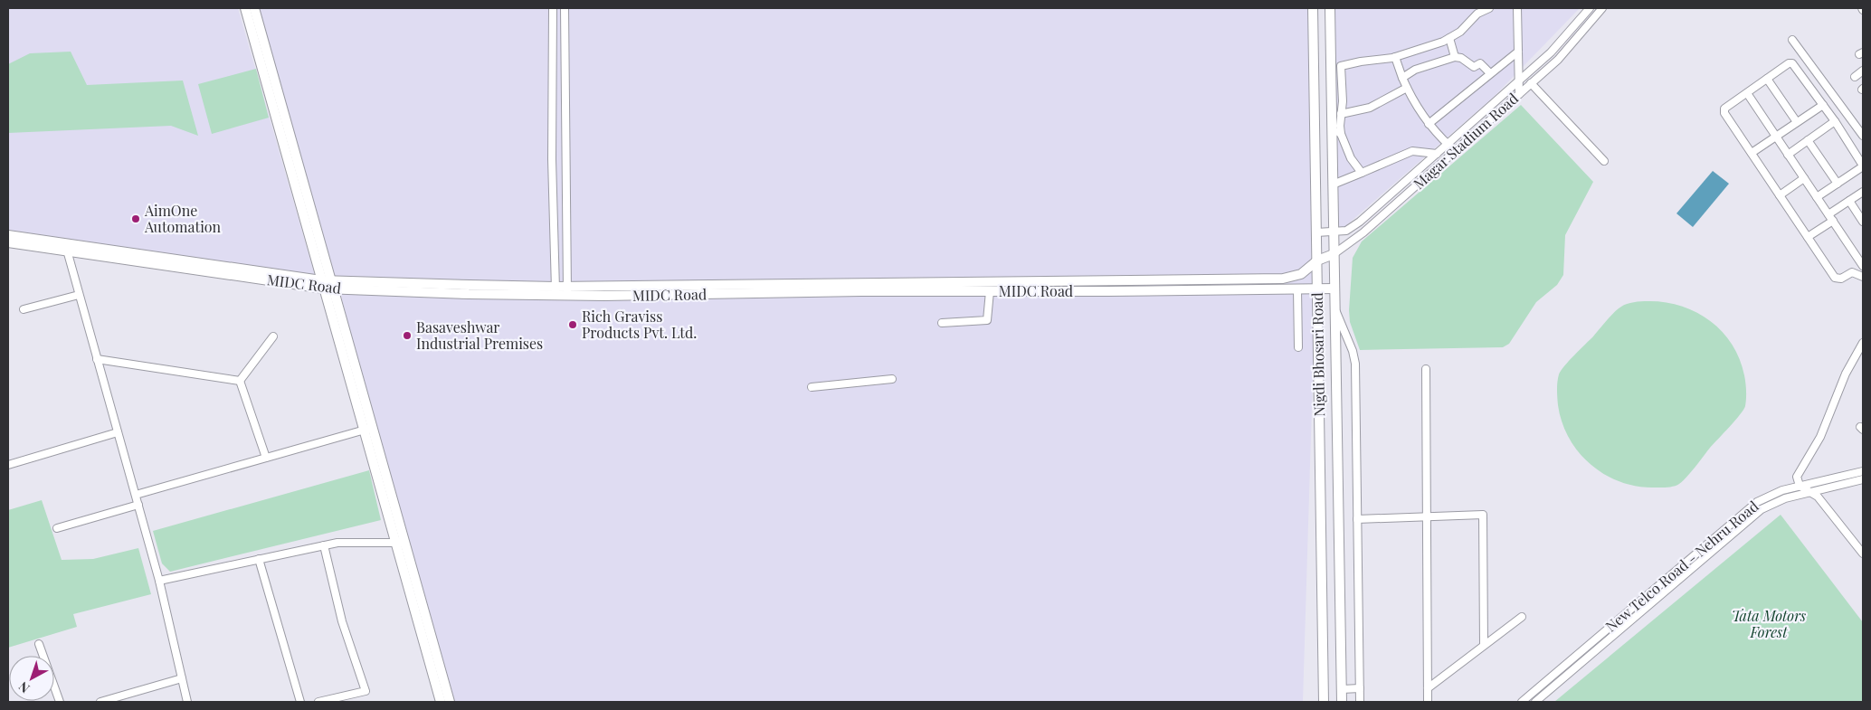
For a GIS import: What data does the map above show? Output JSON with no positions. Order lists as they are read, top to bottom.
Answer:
{
  "streets": {
    "main road": ["Magar Stadium Road", "MIDC Road", "Nigdi Bhosari Road"],
    "street": ["New Telco Road - Nehru Road"]
  },
  "crossings": [
    ["Magar Stadium Road", "MIDC Road"],
    ["Magar Stadium Road", "Nigdi Bhosari Road"],
    ["MIDC Road", "Nigdi Bhosari Road"]
  ],
  "parks": ["Tata Motors Forest"],
  "places": ["AimOne Automation", "Rich Graviss Products Pvt. Ltd.", "Basaveshwar Industrial Premises"],
  "north": "bottom left"
}
